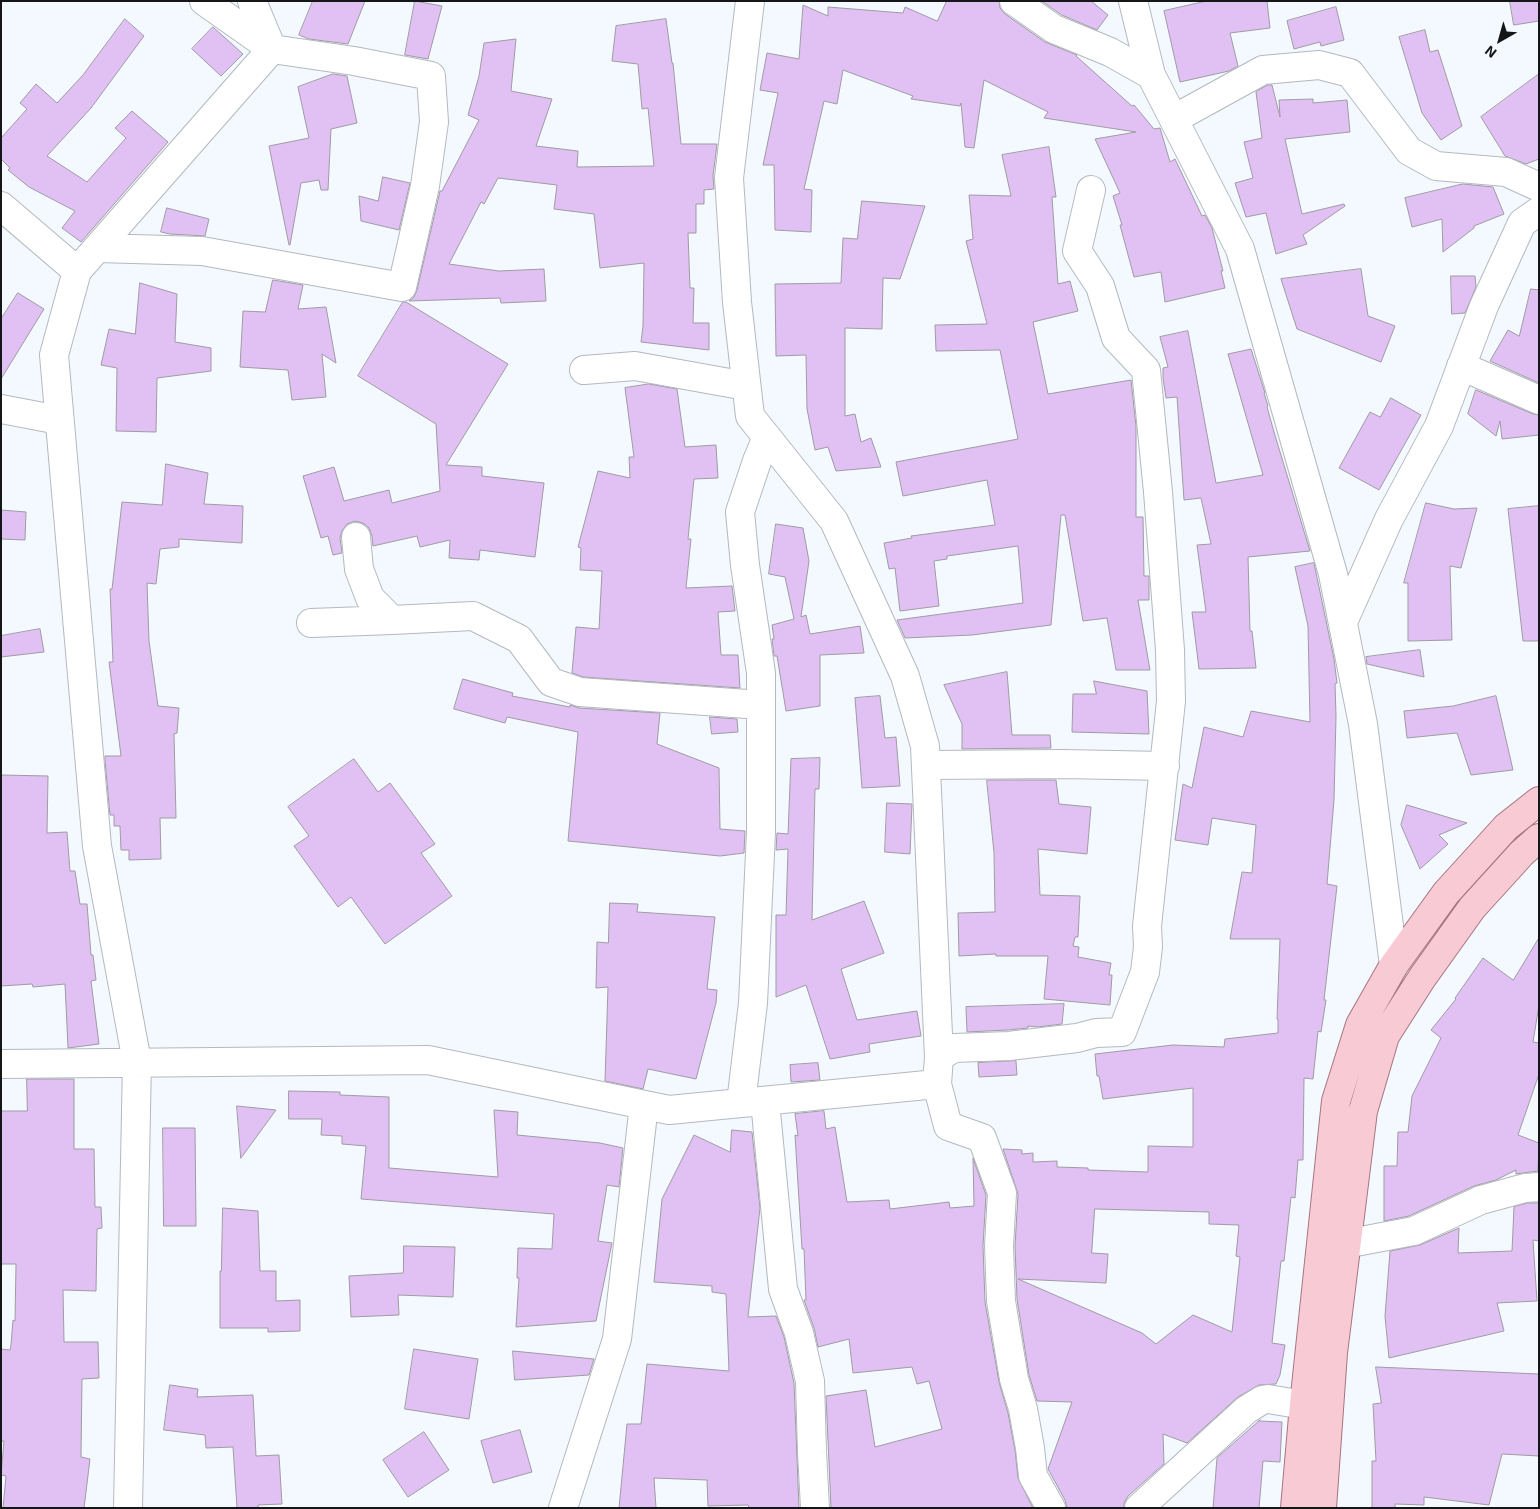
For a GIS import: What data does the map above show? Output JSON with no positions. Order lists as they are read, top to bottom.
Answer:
{
  "north": "bottom left"
}
